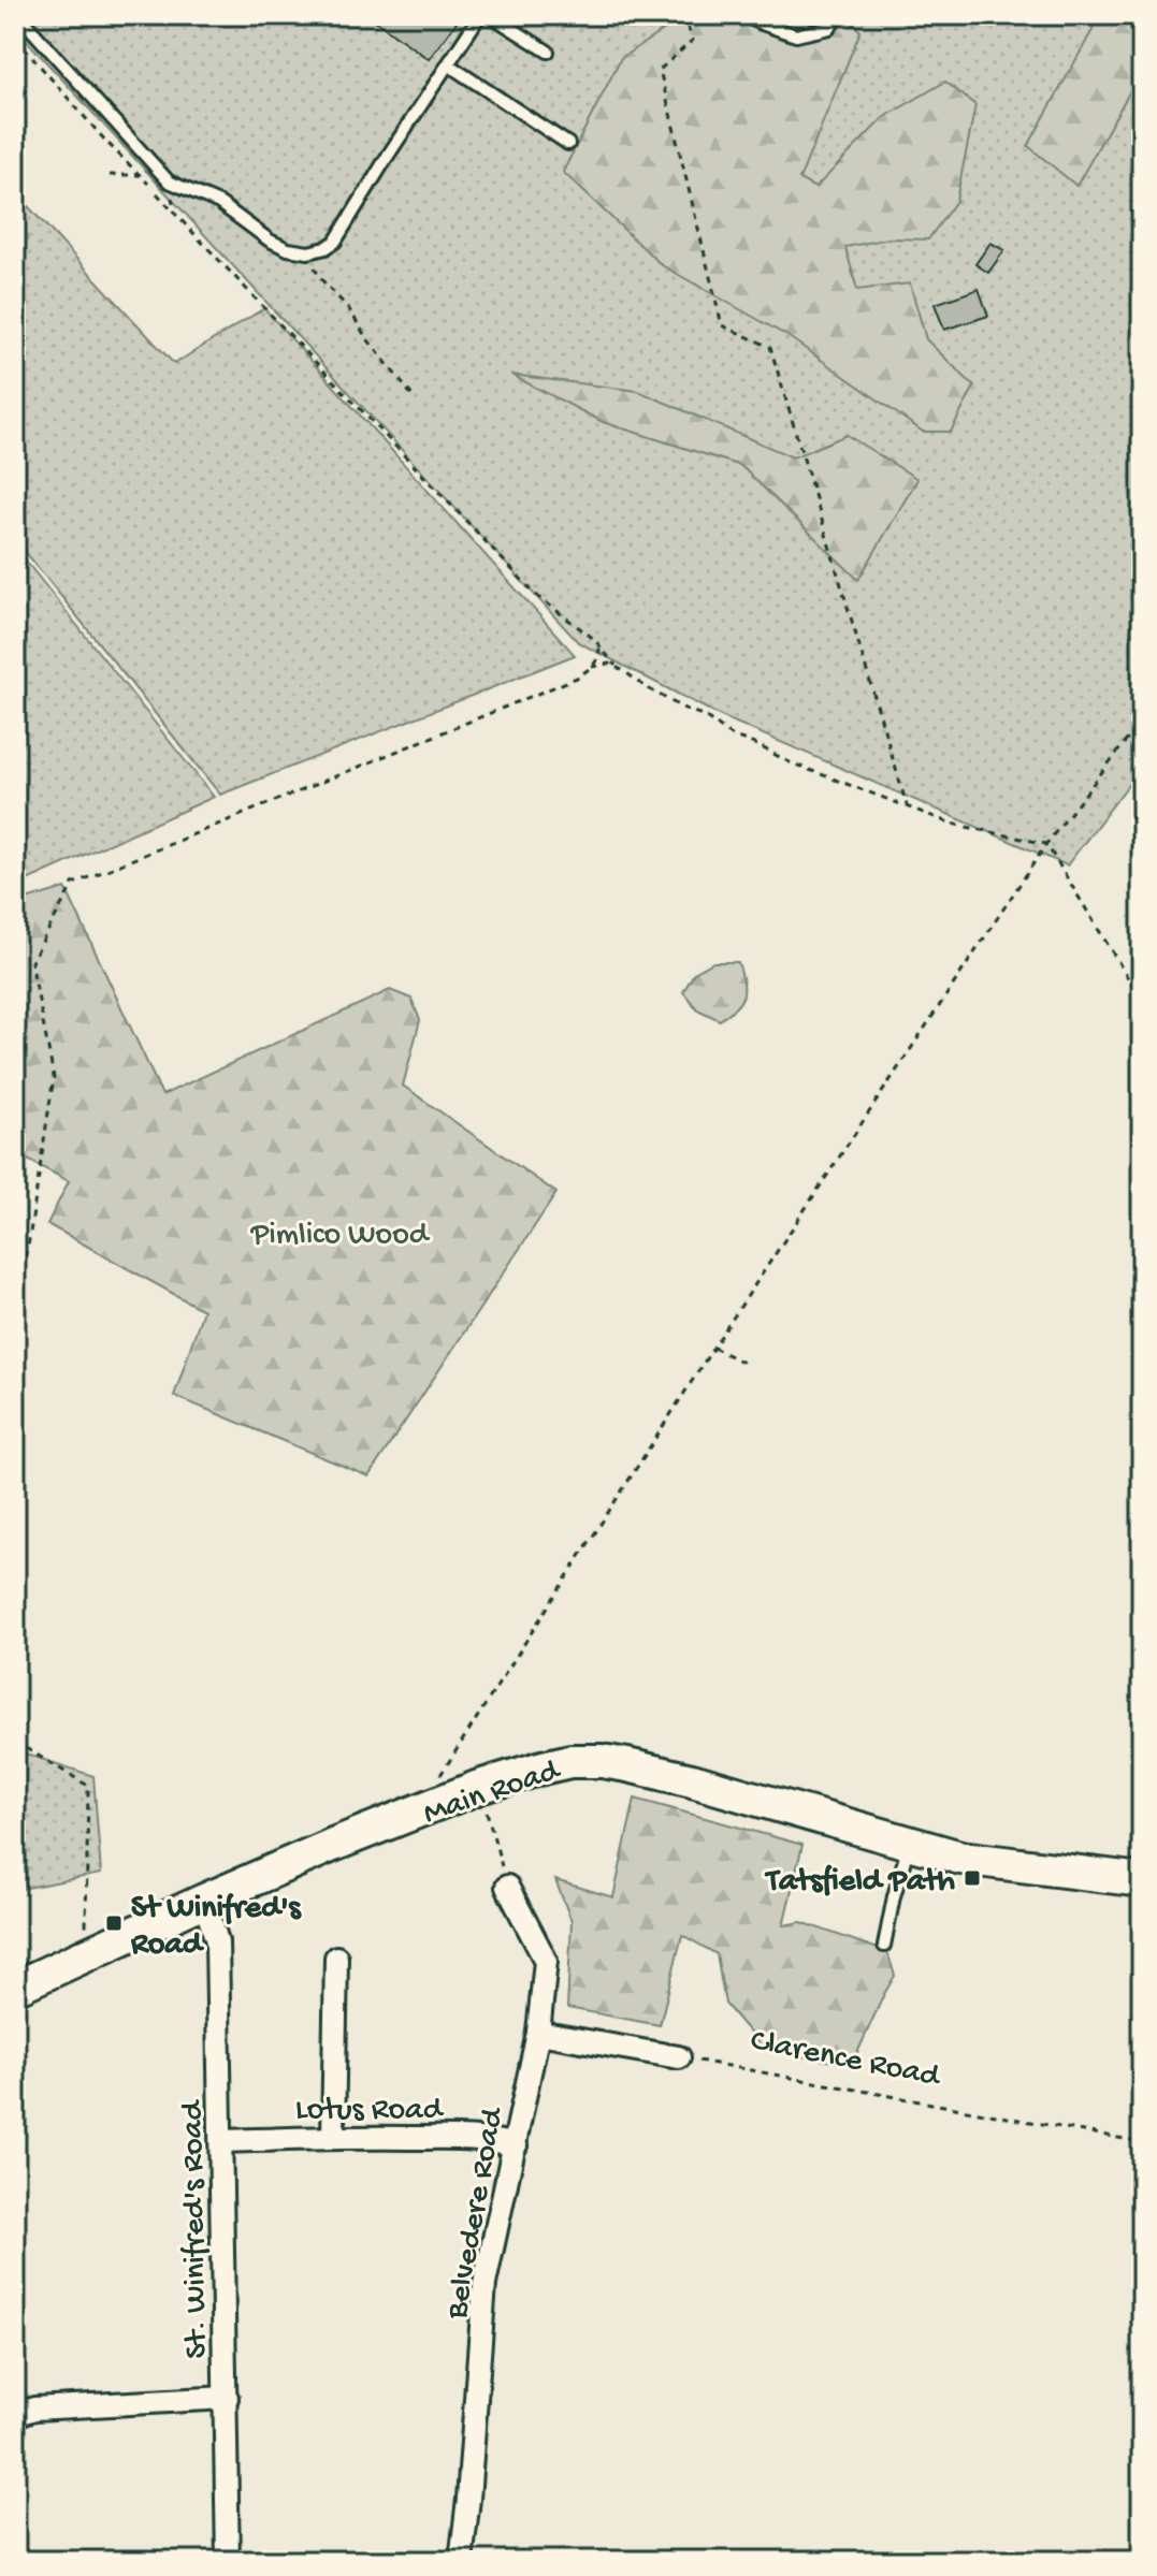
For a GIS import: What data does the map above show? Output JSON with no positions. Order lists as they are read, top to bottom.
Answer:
{
  "streets": {
    "main road": ["Main Road"],
    "street": ["Lotus Road", "Belvedere Road", "St. Winifred's Road"],
    "path": ["Clarence Road"]
  },
  "crossings": [
    ["Main Road", "St. Winifred's Road"],
    ["Lotus Road", "Belvedere Road"],
    ["Lotus Road", "St. Winifred's Road"]
  ],
  "parks": ["Pimlico Wood"],
  "places": {
    "transit": ["Tatsfield Path", "St Winifred's Road"]
  }
}
